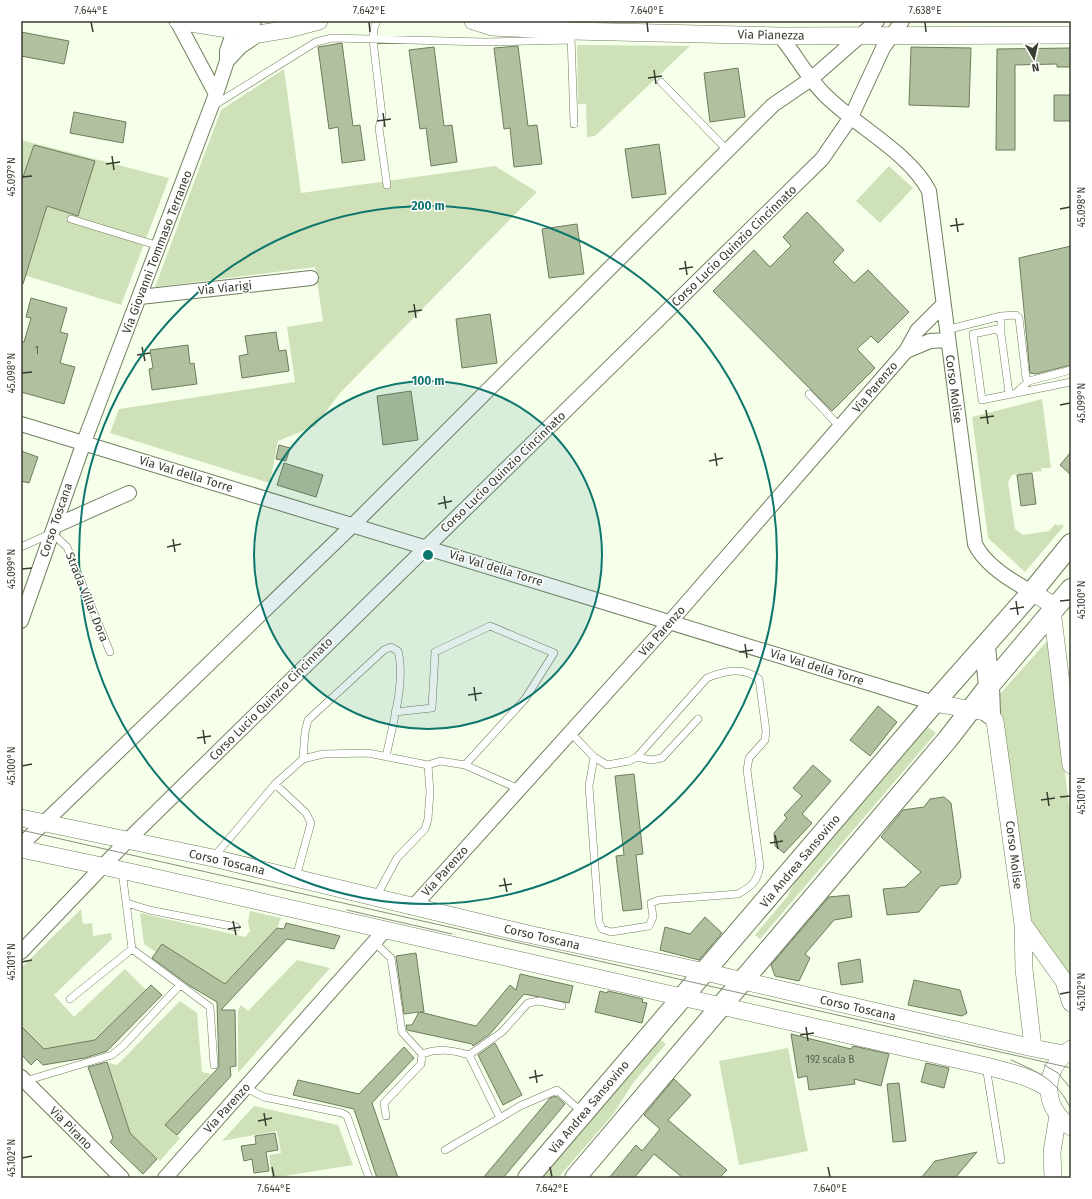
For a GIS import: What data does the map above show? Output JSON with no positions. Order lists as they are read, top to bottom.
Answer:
{
  "streets": {
    "main road": ["Via Andrea Sansovino"],
    "street": [
      "Via Pianezza",
      "Corso Lucio Quinzio Cincinnato",
      "Via Giovanni Tommaso Terraneo",
      "Via Viarigi",
      "Via Parenzo",
      "Corso Molise",
      "Via Val della Torre",
      "Corso Toscana",
      "Via Pirano"
    ],
    "lane": ["Strada Villar Dora"]
  },
  "crossings": [
    ["Via Pianezza", "Corso Lucio Quinzio Cincinnato"],
    ["Via Pianezza", "Corso Molise"],
    ["Corso Lucio Quinzio Cincinnato", "Corso Molise"],
    ["Corso Lucio Quinzio Cincinnato", "Via Val della Torre"],
    ["Corso Lucio Quinzio Cincinnato", "Corso Toscana"],
    ["Via Giovanni Tommaso Terraneo", "Via Viarigi"],
    ["Via Giovanni Tommaso Terraneo", "Via Val della Torre"],
    ["Via Giovanni Tommaso Terraneo", "Corso Toscana"],
    ["Via Parenzo", "Corso Molise"],
    ["Via Parenzo", "Via Val della Torre"],
    ["Via Parenzo", "Corso Toscana"],
    ["Corso Molise", "Via Val della Torre"],
    ["Corso Molise", "Via Andrea Sansovino"],
    ["Via Val della Torre", "Corso Toscana"],
    ["Via Val della Torre", "Via Andrea Sansovino"],
    ["Corso Toscana", "Strada Villar Dora"],
    ["Corso Toscana", "Via Andrea Sansovino"]
  ],
  "house_numbers": ["1", "192 scala B"],
  "north": "bottom",
  "coordinates": [
    "7.644°E",
    "7.642°E",
    "7.640°E",
    "7.638°E",
    "45.097°N",
    "45.098°N",
    "45.099°N",
    "45.100°N",
    "45.101°N",
    "45.102°N"
  ],
  "rings": ["200 m", "100 m"]
}
